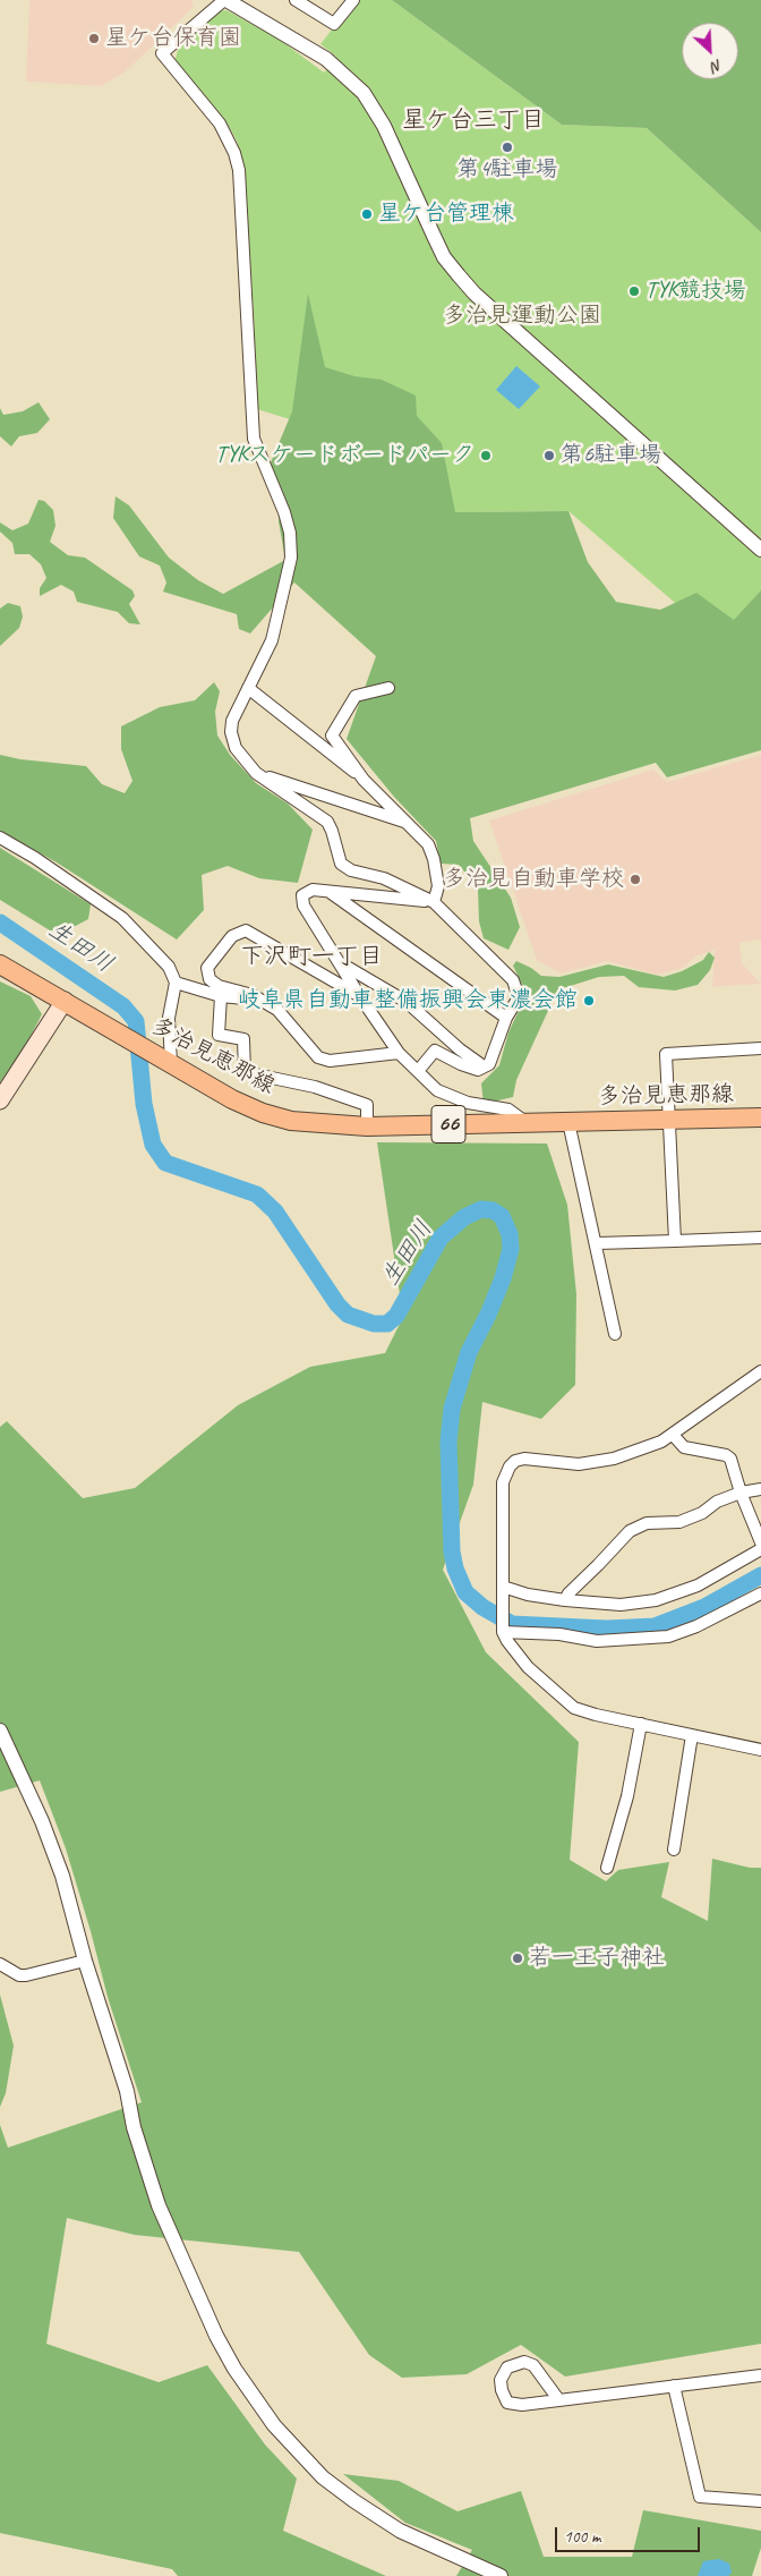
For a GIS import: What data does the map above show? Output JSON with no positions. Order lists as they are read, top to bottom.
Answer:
{
  "streets": {
    "main road": ["多治見恵那線", "66"]
  },
  "districts": ["星ケ台三丁目", "下沢町一丁目"],
  "water": ["生田川"],
  "parks": ["多治見運動公園"],
  "places": [
    "星ケ台保育園",
    "第4駐車場",
    "星ケ台管理棟",
    "TYK競技場",
    "TYKスケードボードパーク",
    "第6駐車場",
    "多治見自動車学校",
    "岐阜県自動車整備振興会東濃会館",
    "若一王子神社"
  ],
  "scale_bar": "100 m",
  "north": "bottom right"
}
